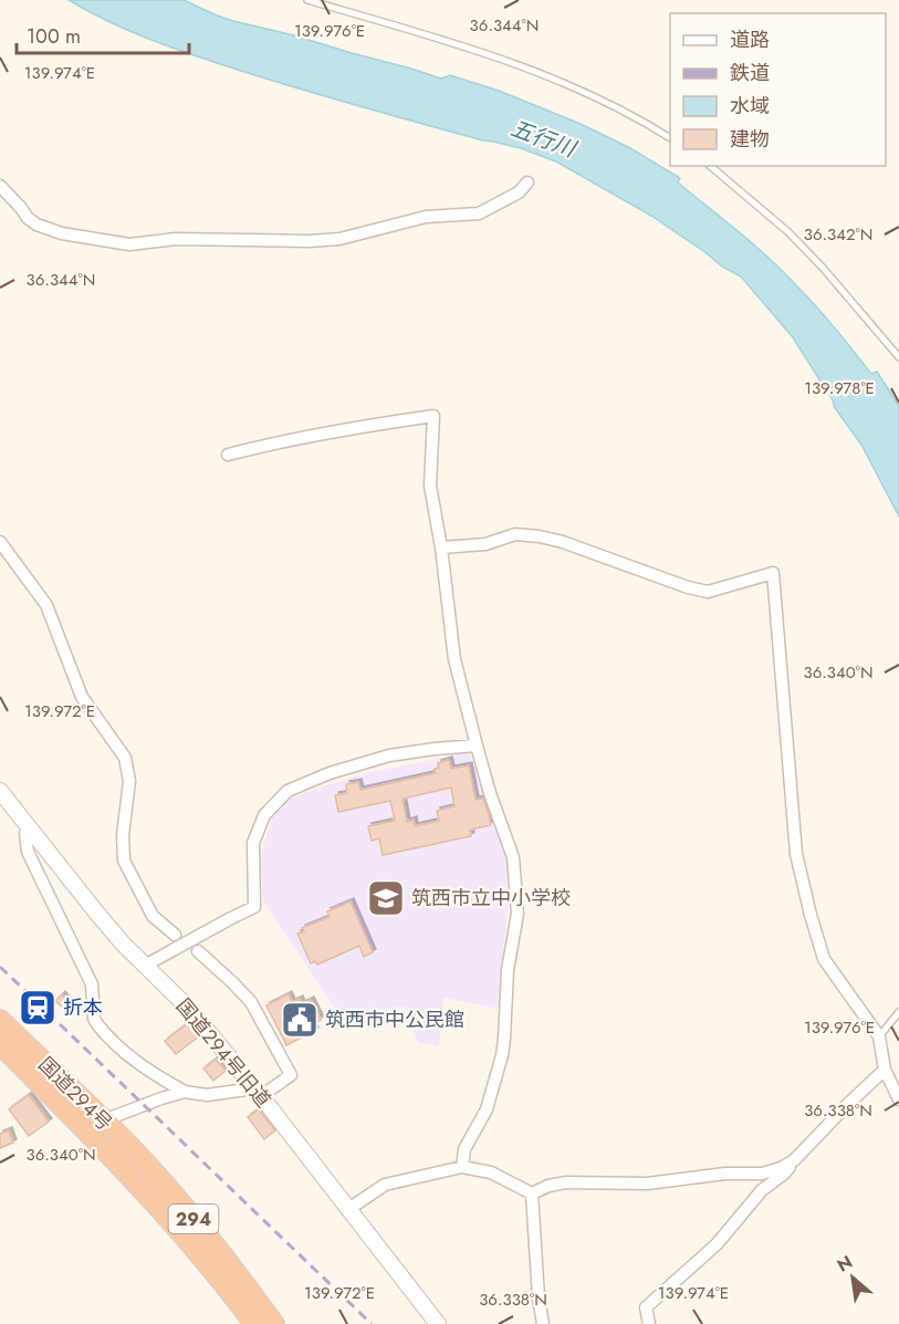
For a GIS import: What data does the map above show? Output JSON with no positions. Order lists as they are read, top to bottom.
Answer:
{
  "streets": {
    "highway": ["国道294号", "294"],
    "street": ["国道294号旧道"]
  },
  "water": ["五行川"],
  "places": {
    "school or university": ["筑西市立中小学校"],
    "station": ["折本"],
    "public building": ["筑西市中公民館"]
  },
  "legend": [
    "道路",
    "鉄道",
    "水域",
    "建物"
  ],
  "scale_bar": "100 m",
  "north": "top left",
  "coordinates": [
    "36.344°N",
    "139.976°E",
    "139.974°E",
    "36.342°N",
    "139.978°E",
    "36.340°N",
    "139.972°E",
    "36.338°N"
  ]
}
